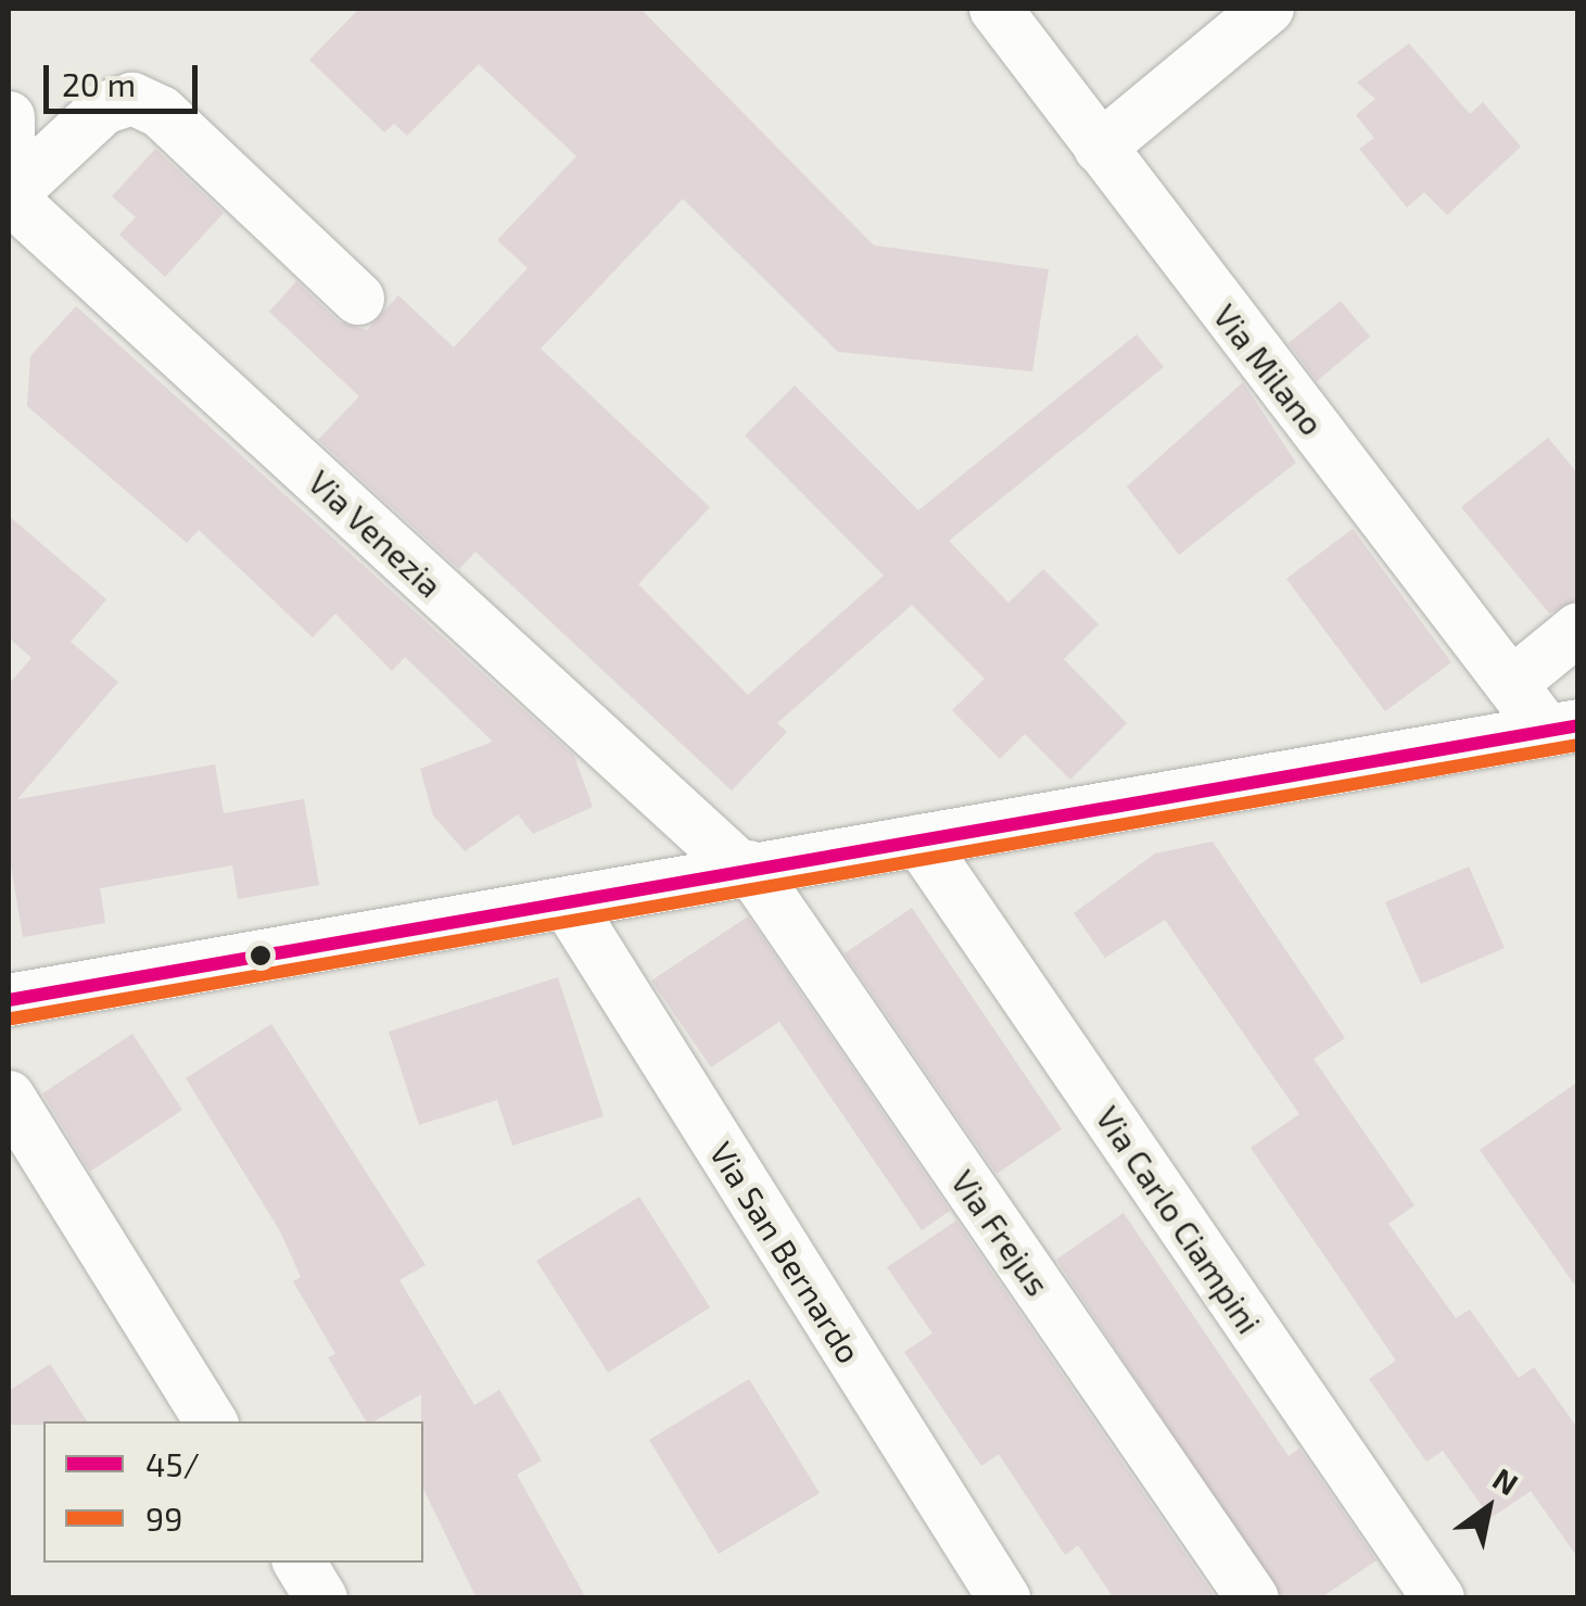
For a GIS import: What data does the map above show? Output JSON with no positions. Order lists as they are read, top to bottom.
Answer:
{
  "streets": {
    "street": [
      "Via Milano",
      "Via Venezia",
      "Via Carlo Ciampini",
      "Via Frejus",
      "Via San Bernardo"
    ]
  },
  "crossings": [
    ["Via Venezia", "Via Frejus"]
  ],
  "lines": ["transit line 45/", "transit line 99"],
  "legend": ["45/", "99"],
  "scale_bar": "20 m",
  "north": "top right"
}
